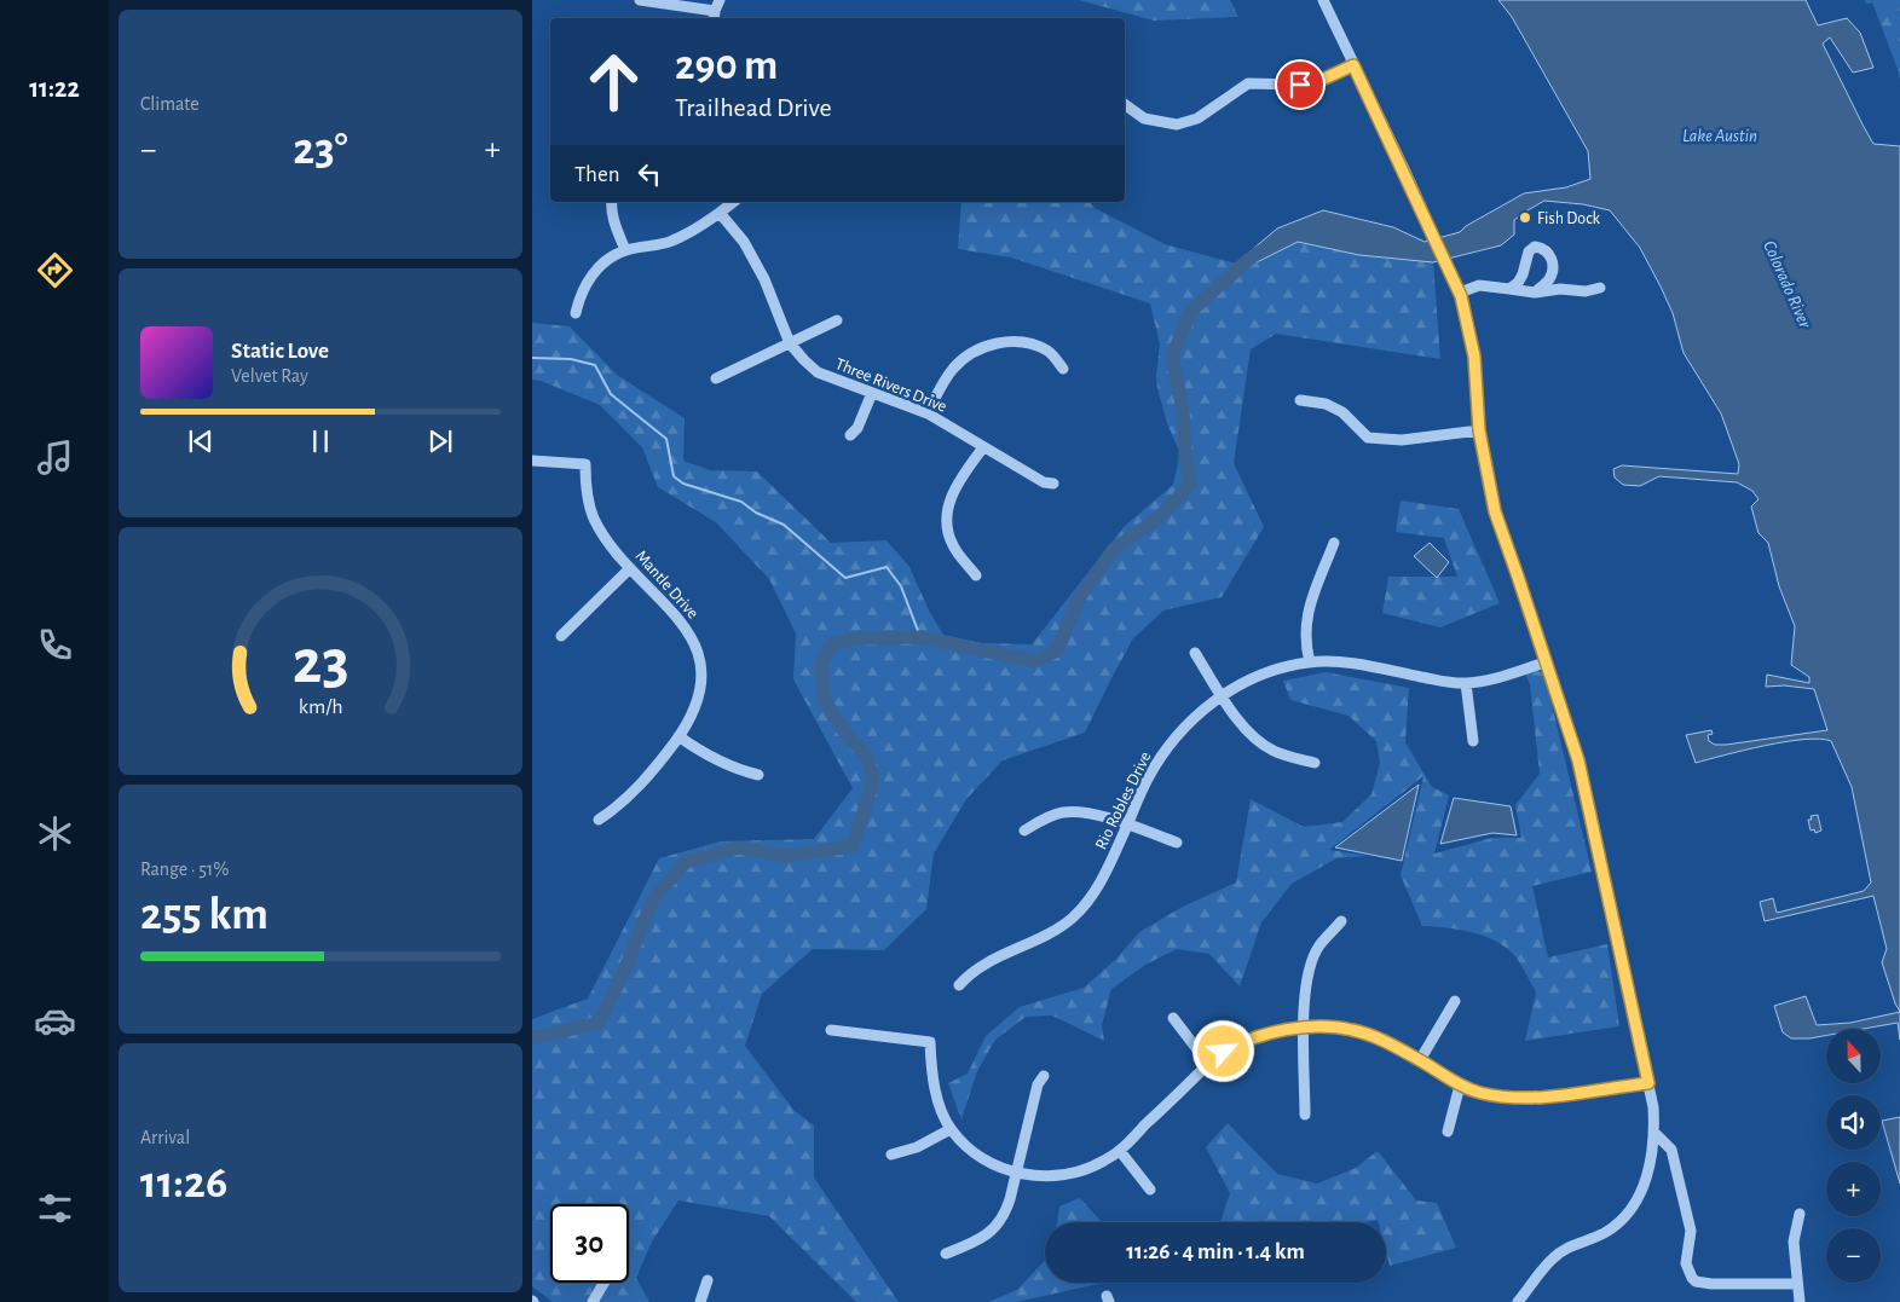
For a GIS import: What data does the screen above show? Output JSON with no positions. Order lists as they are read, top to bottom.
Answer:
{
  "streets": {
    "street": ["Three Rivers Drive", "Mantle Drive", "Rio Robles Drive"]
  },
  "water": ["Lake Austin", "Colorado River"],
  "places": ["Fish Dock"],
  "north": "top",
  "page": {
    "tabs": "11:22",
    "tile": [
      "Climate",
      ["Range · 51%", "255 km"],
      ["Arrival", "11:26"]
    ],
    "turn": ["290 m", "Trailhead Drive"],
    "heat": ["−", "23°", "+"],
    "then": "Then",
    "song": ["Static Love", "Velvet Ray"],
    "map_buttons": ["+", "−"],
    "limit": "30",
    "trip": "11:26 · 4 min · 1.4 km",
    "gauge": ["23", "km/h"]
  }
}
